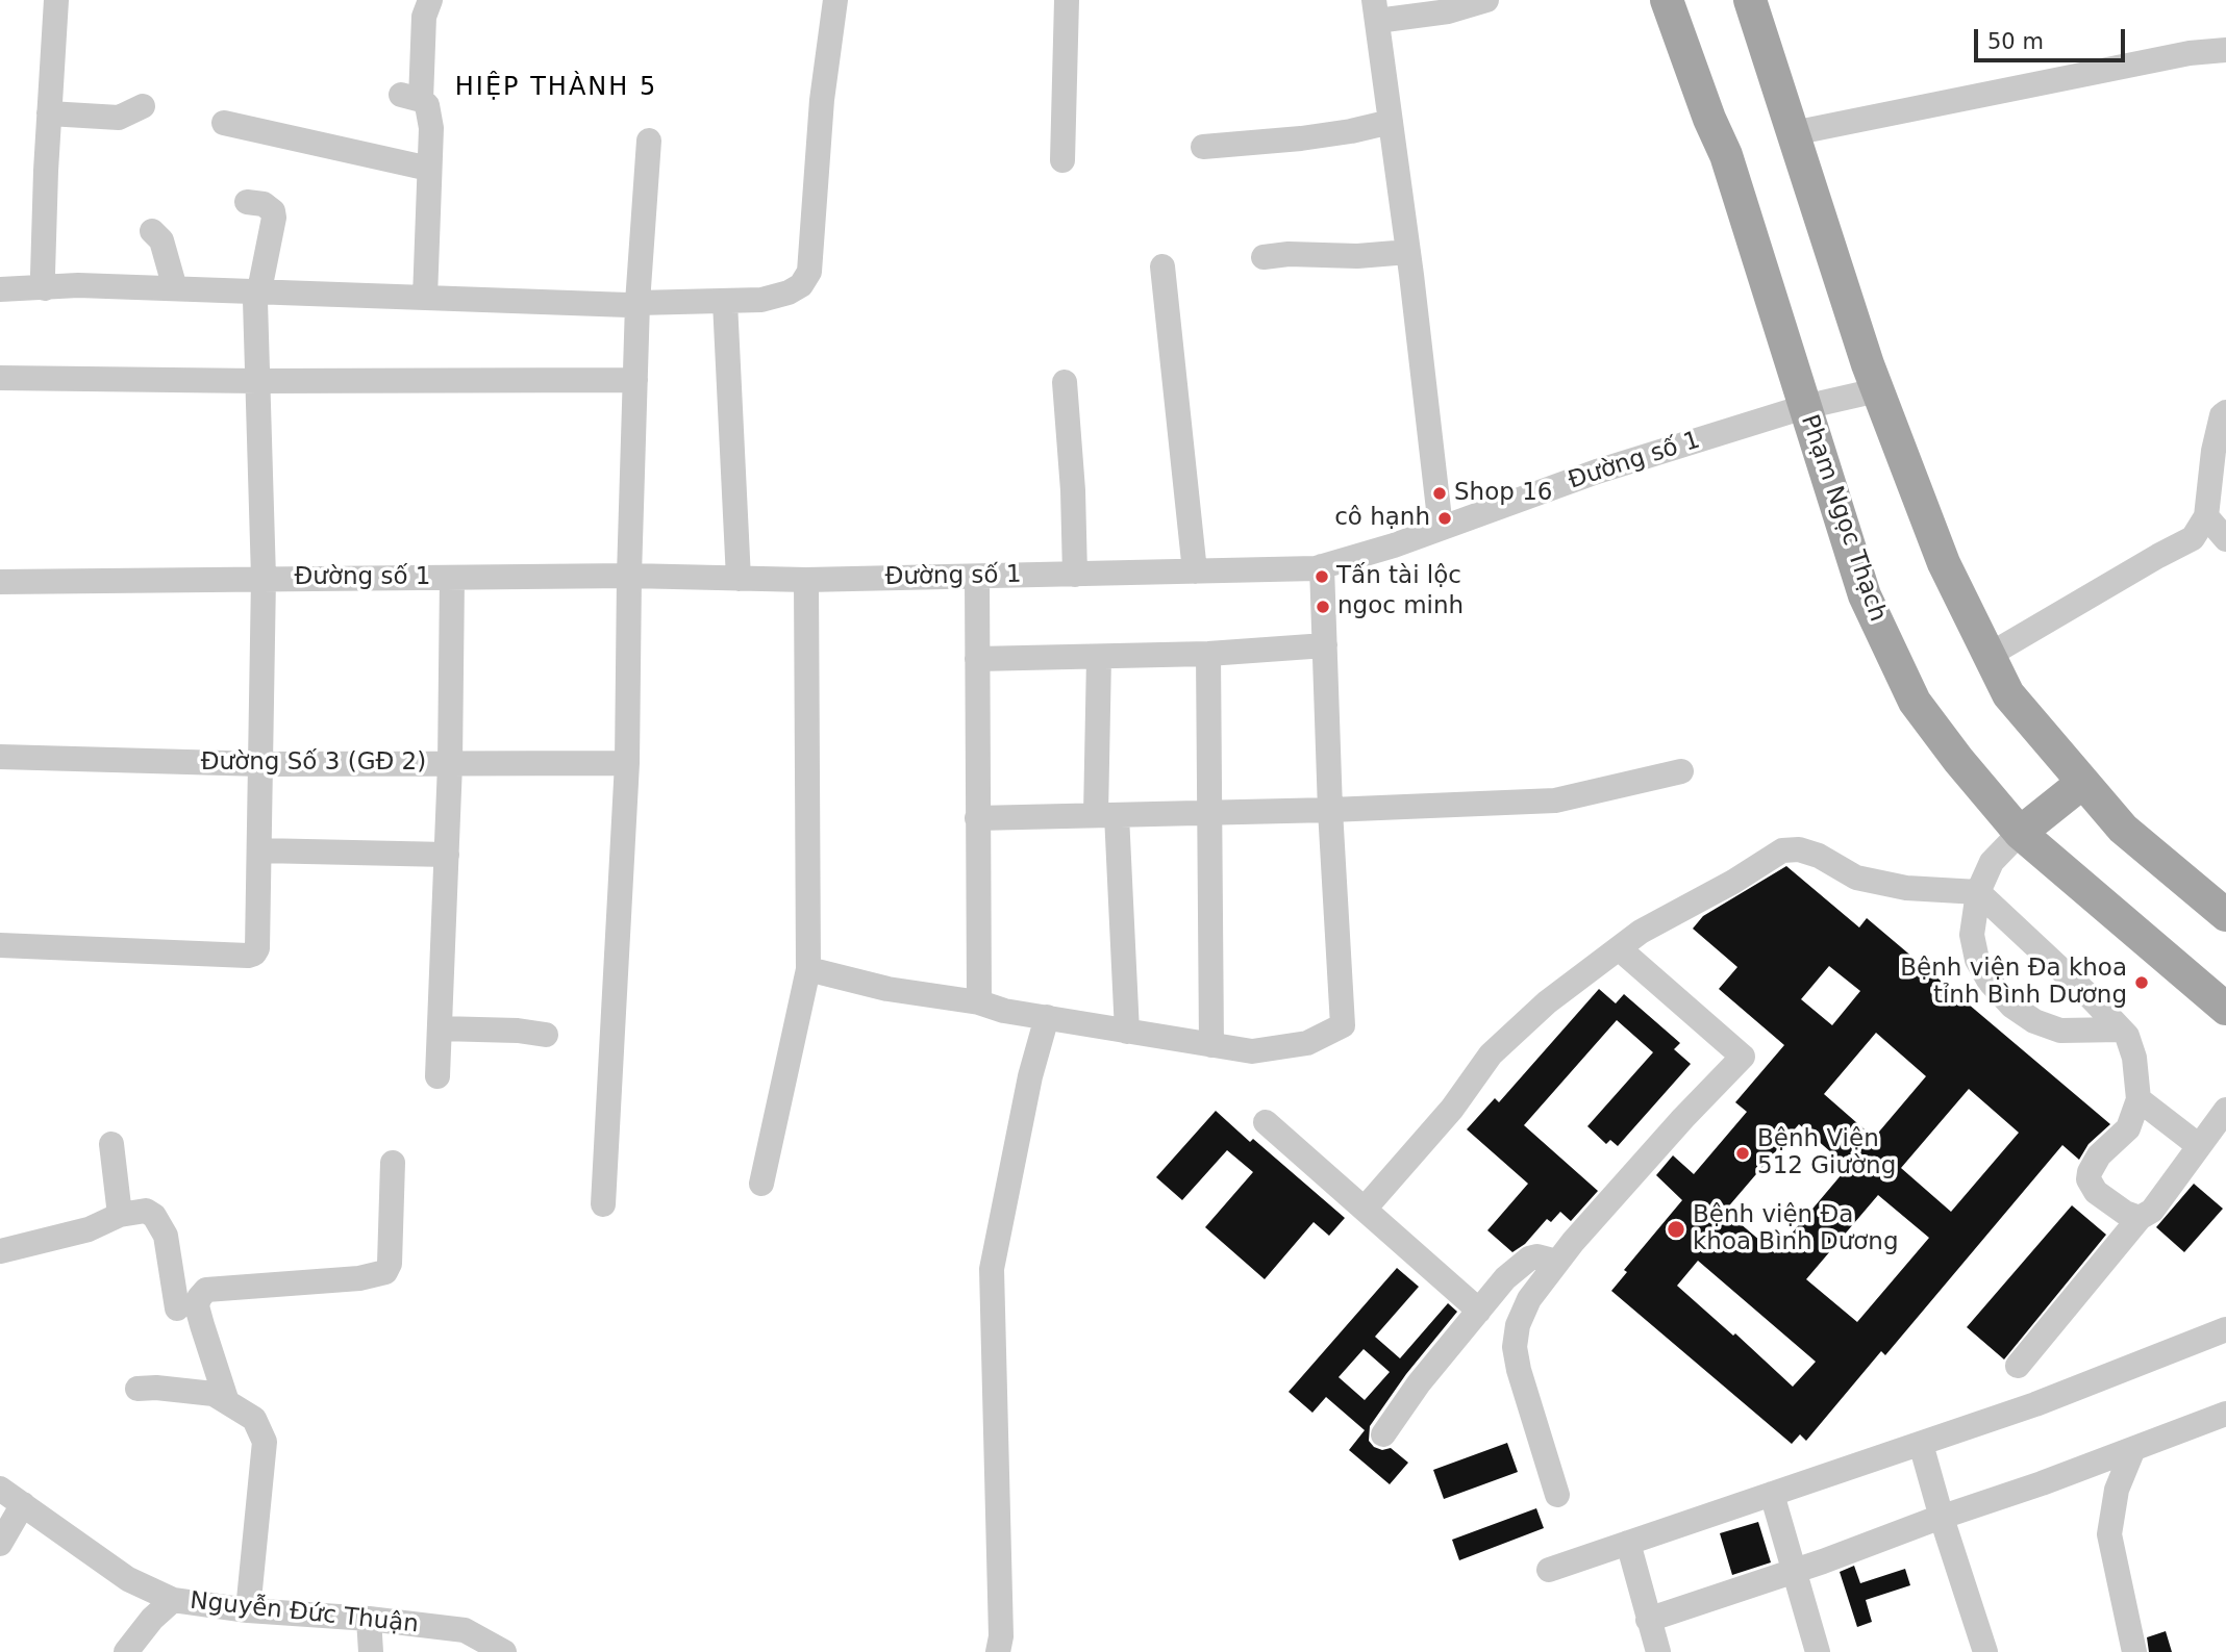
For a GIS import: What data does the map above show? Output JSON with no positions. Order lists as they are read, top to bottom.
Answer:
{
  "streets": {
    "main road": ["Phạm Ngọc Thạch"],
    "street": ["Đường số 1", "Đường Số 3 (GĐ 2)", "Nguyễn Đức Thuận"]
  },
  "crossings": [
    ["Đường số 1", "Phạm Ngọc Thạch"]
  ],
  "districts": ["HIỆP THÀNH 5"],
  "places": [
    "Shop 16",
    "cô hạnh",
    "Tấn tài lộc",
    "ngoc minh",
    "Bệnh viện Đa khoa tỉnh Bình Dương",
    "Bệnh Viện 512 Giường",
    "Bệnh viện Đa khoa Bình Dương"
  ],
  "scale_bar": "50 m"
}
